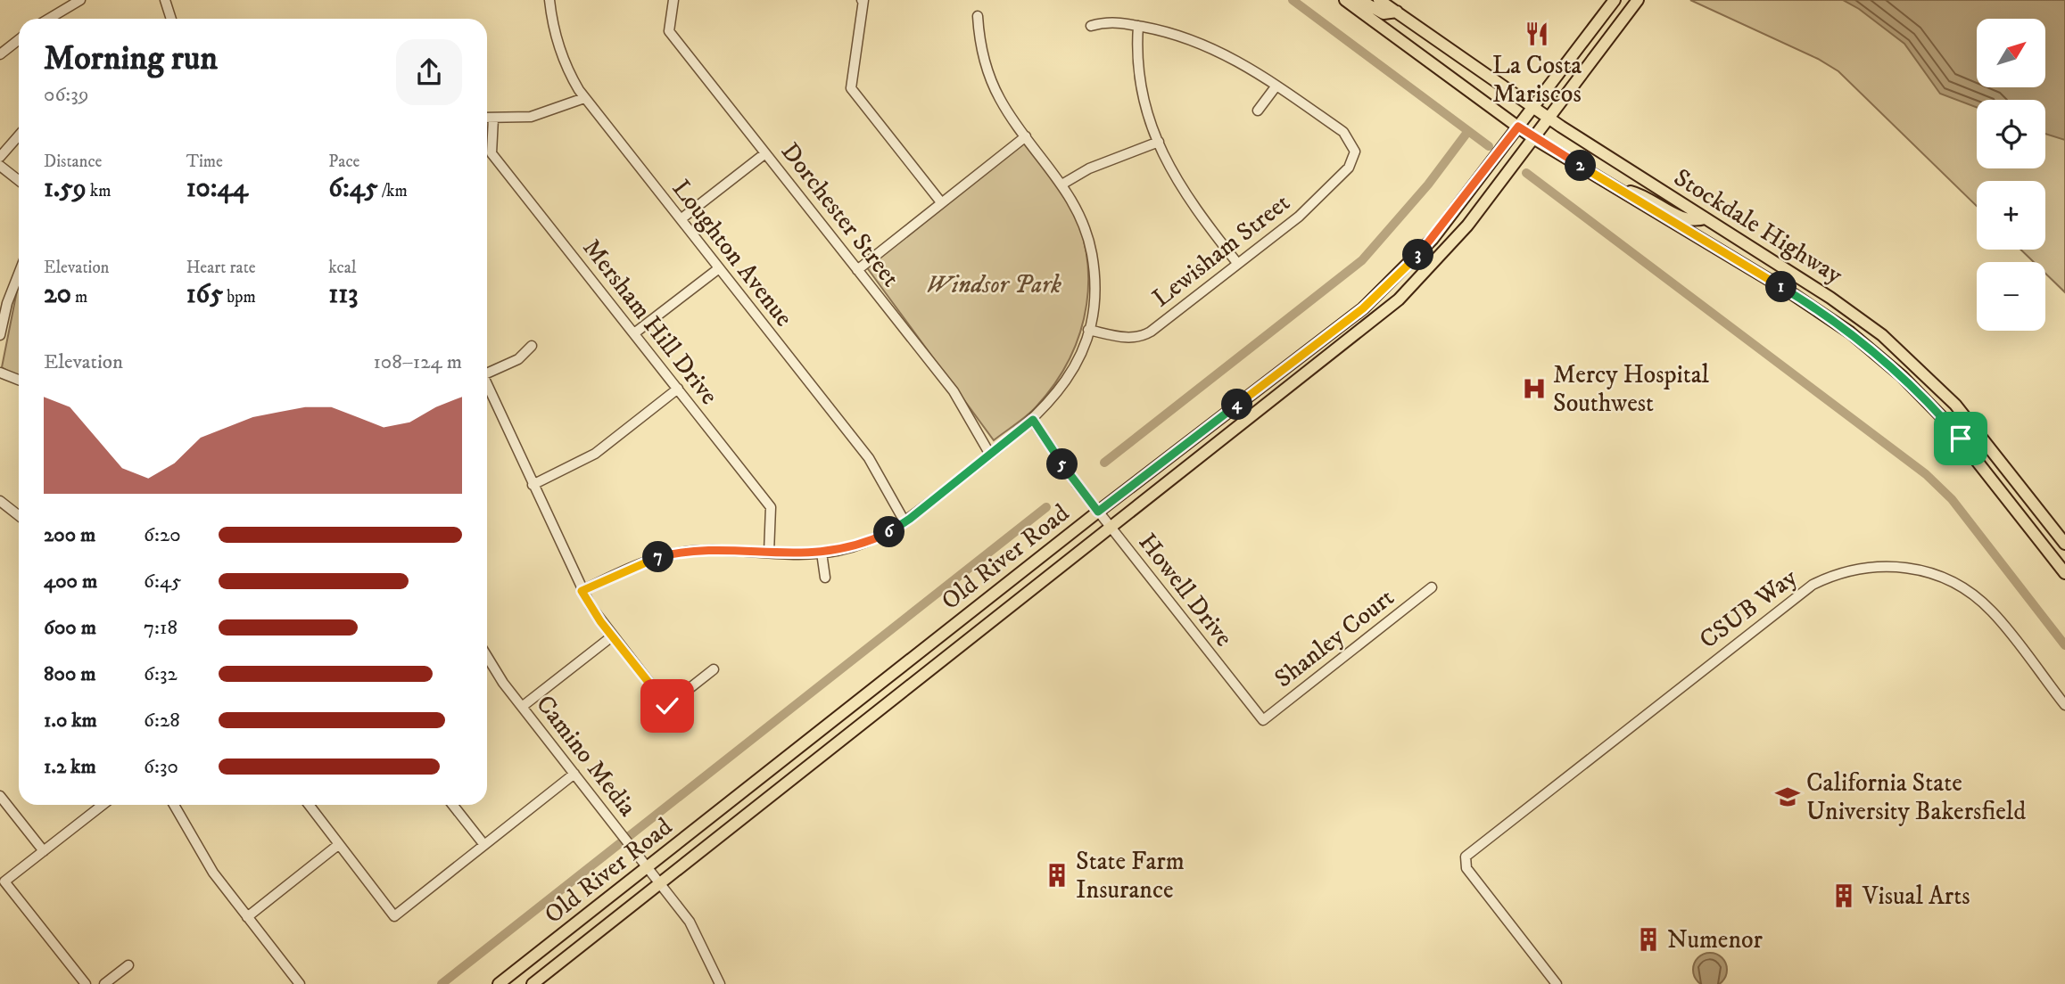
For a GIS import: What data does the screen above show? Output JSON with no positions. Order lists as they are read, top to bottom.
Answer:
{
  "streets": {
    "main road": ["Stockdale Highway", "Old River Road"],
    "street": [
      "Dorchester Street",
      "Lewisham Street",
      "Loughton Avenue",
      "Mersham Hill Drive",
      "Howell Drive",
      "CSUB Way",
      "Shanley Court",
      "Camino Media"
    ]
  },
  "crossings": [
    ["Stockdale Highway", "Old River Road"],
    ["Old River Road", "Howell Drive"],
    ["Old River Road", "Camino Media"],
    ["Howell Drive", "Shanley Court"]
  ],
  "parks": ["Windsor Park"],
  "places": {
    "restaurant": ["La Costa Mariscos"],
    "hospital": ["Mercy Hospital Southwest"],
    "school or university": ["California State University Bakersfield"],
    "building": ["State Farm Insurance", "Visual Arts", "Numenor"]
  },
  "north": "top right",
  "page": {
    "map_buttons": ["+", "−"],
    "heading": ["Morning run", "06:39"],
    "stats": [
      ["Distance", "1.59 km"],
      ["Time", "10:44"],
      ["Pace", "6:45 /km"],
      ["Elevation", "20 m"],
      ["Heart rate", "165 bpm"],
      ["kcal", "113"]
    ],
    "pins": [
      "2",
      "3",
      "1",
      "4",
      "5",
      "6",
      "7"
    ],
    "chart": ["Elevation", "108–124 m"],
    "list": [
      {
        "name": "200 m",
        "note": "6:20"
      },
      {
        "name": "400 m",
        "note": "6:45"
      },
      {
        "name": "600 m",
        "note": "7:18"
      },
      {
        "name": "800 m",
        "note": "6:32"
      },
      {
        "name": "1.0 km",
        "note": "6:28"
      },
      {
        "name": "1.2 km",
        "note": "6:30"
      }
    ]
  }
}
